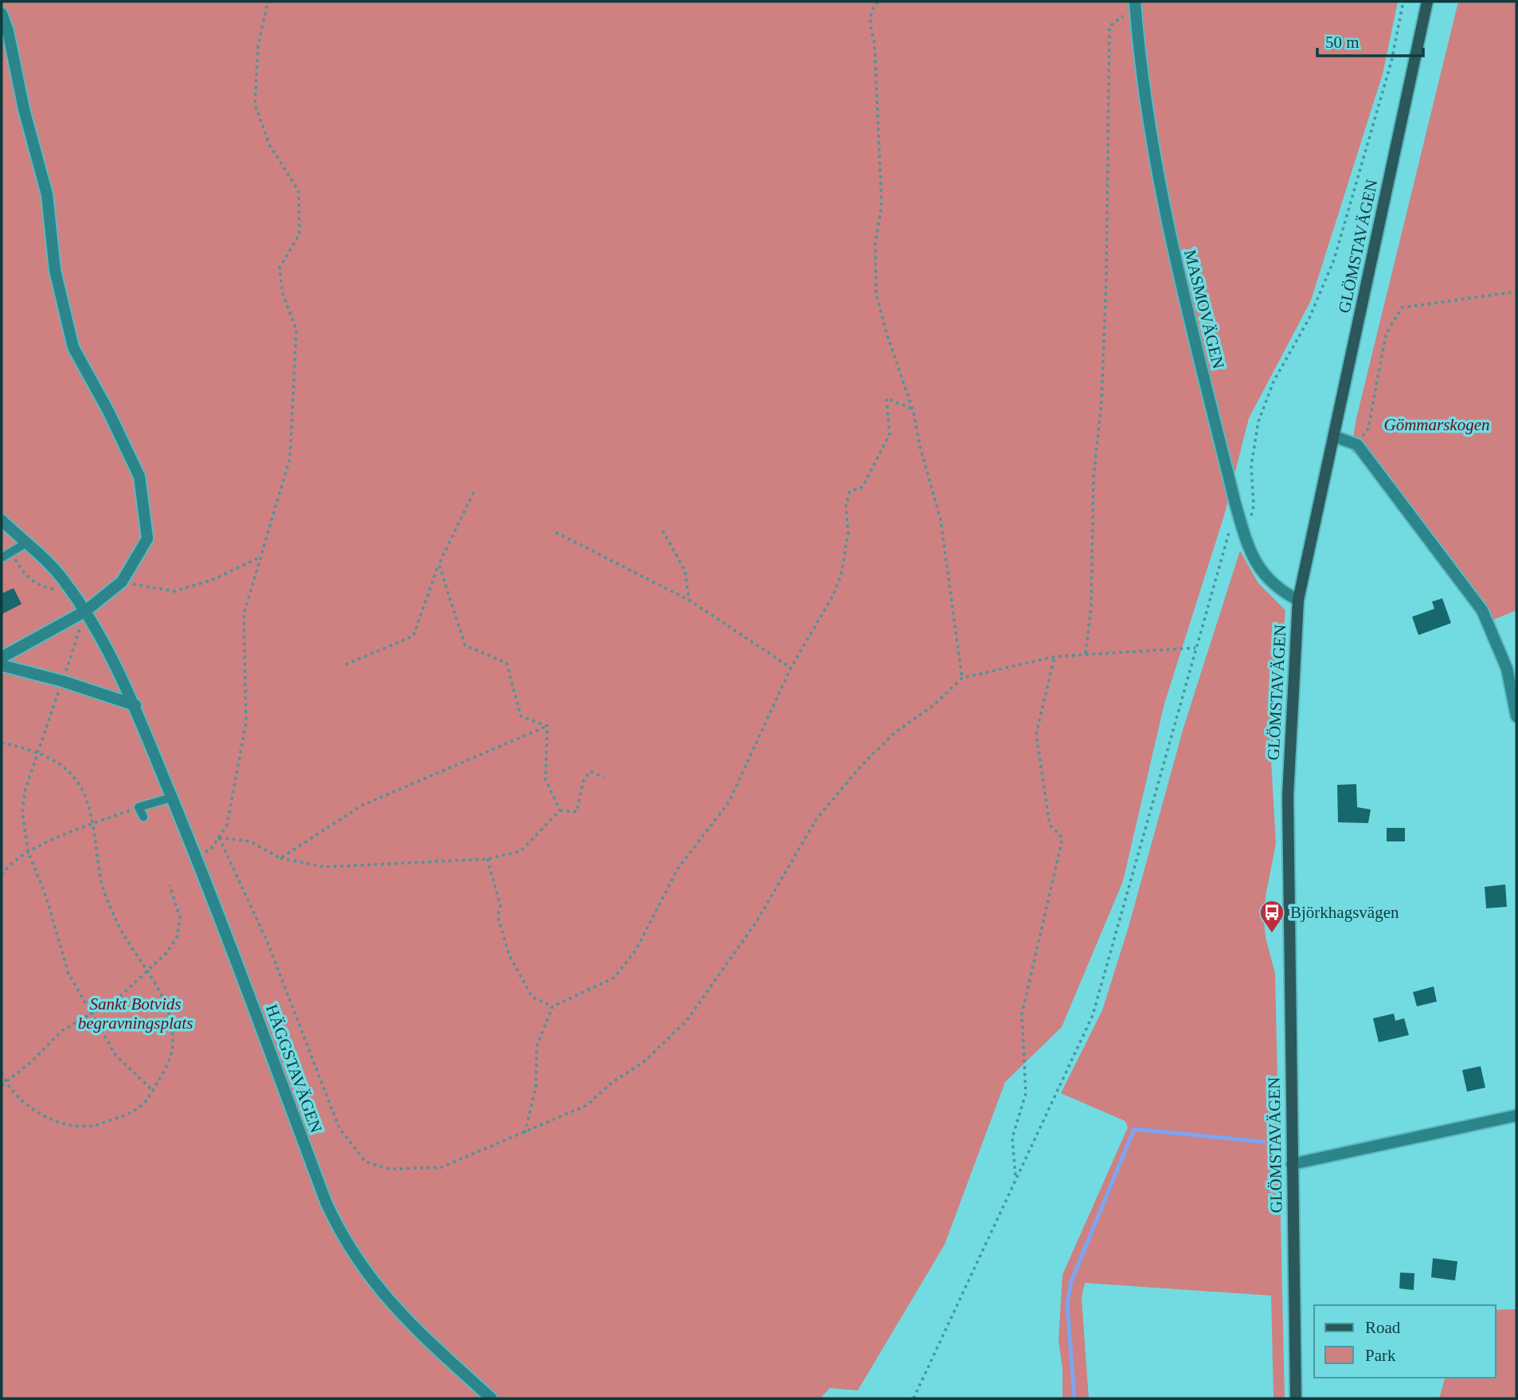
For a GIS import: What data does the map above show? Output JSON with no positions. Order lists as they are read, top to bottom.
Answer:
{
  "streets": {
    "main road": ["GLÖMSTAVÄGEN"],
    "street": ["MASMOVÄGEN", "HÄGGSTAVÄGEN"]
  },
  "crossings": [
    ["GLÖMSTAVÄGEN", "MASMOVÄGEN"]
  ],
  "parks": ["Gömmarskogen", "Sankt Botvids begravningsplats"],
  "places": {
    "bus stop": ["Björkhagsvägen"]
  },
  "legend": ["Road", "Park"],
  "scale_bar": "50 m"
}
